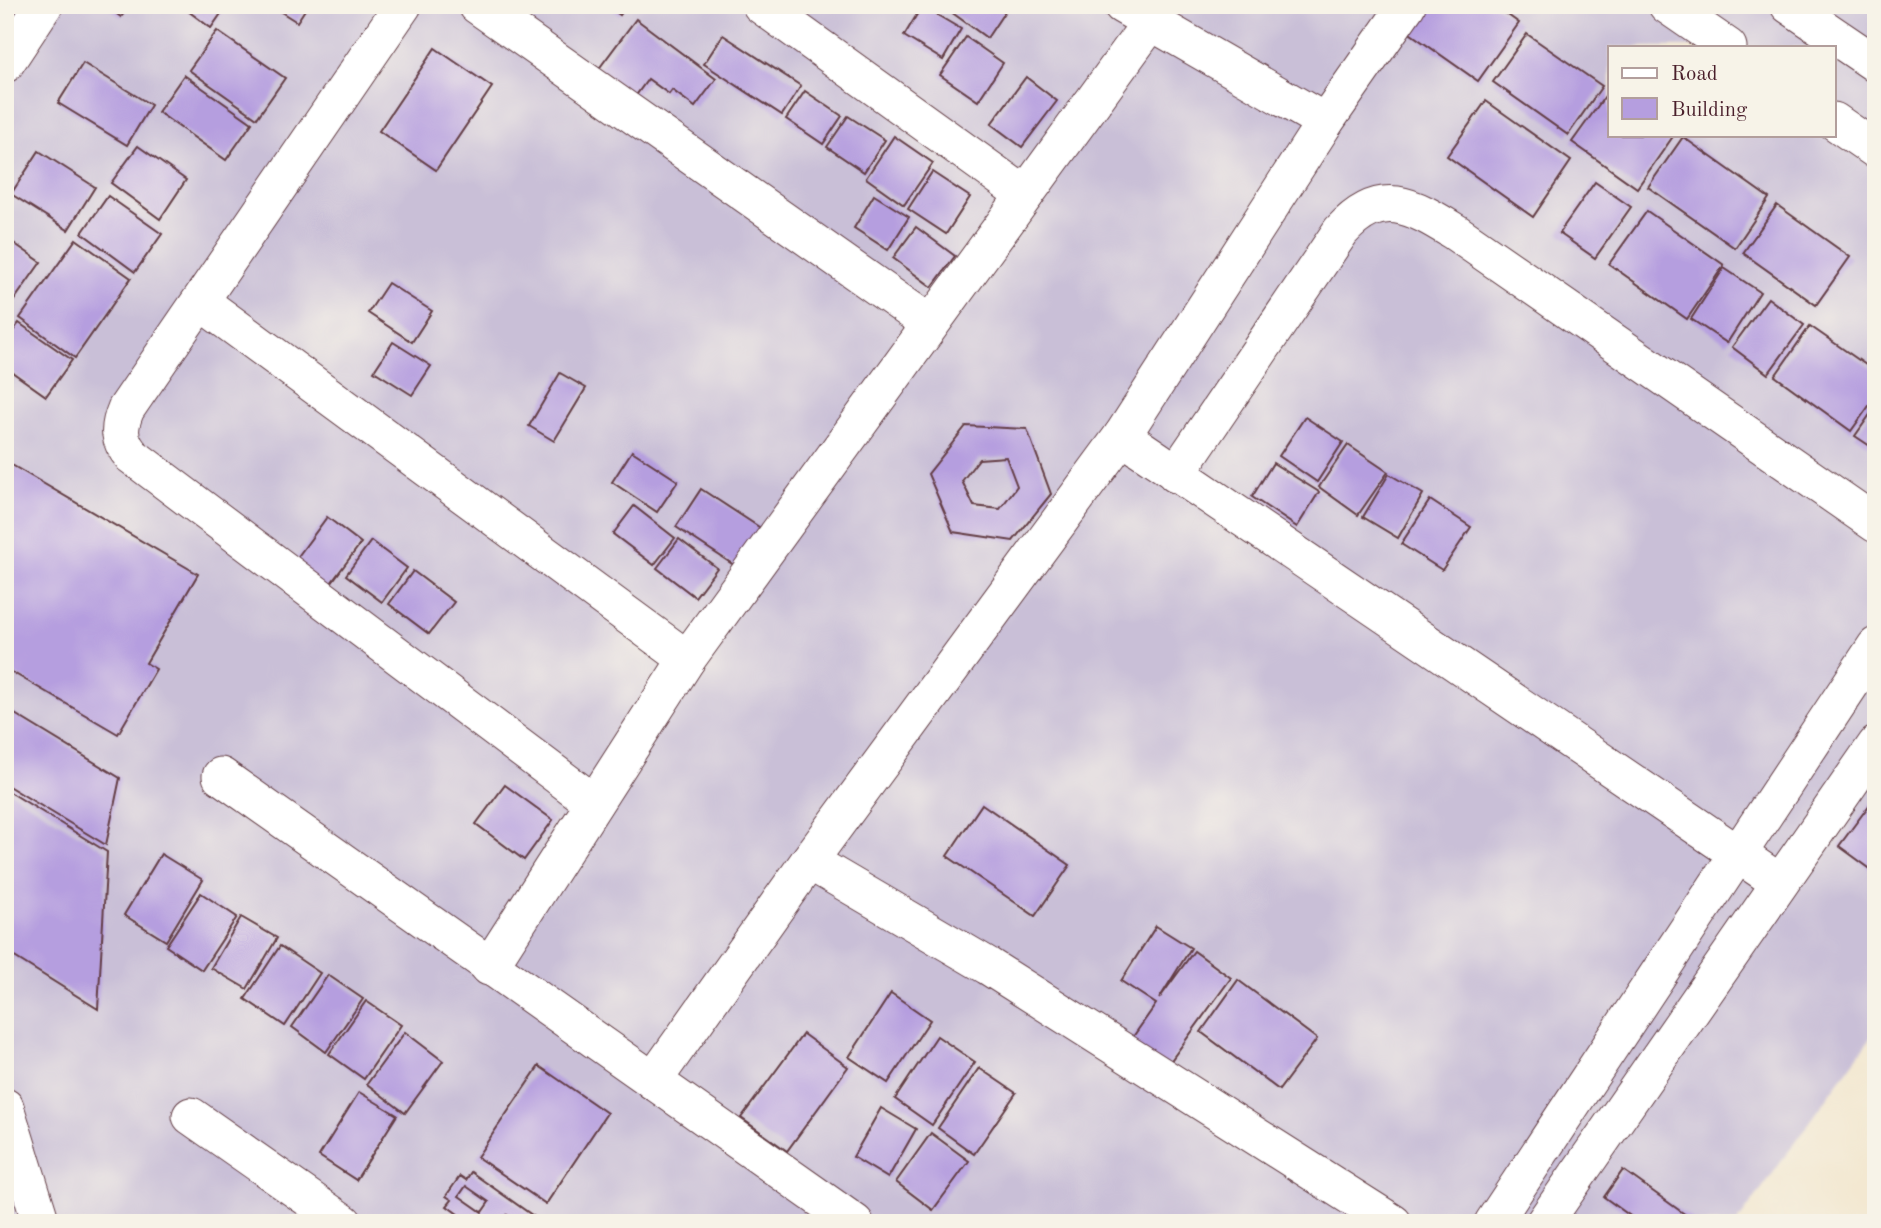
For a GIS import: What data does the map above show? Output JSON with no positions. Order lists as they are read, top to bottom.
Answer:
{
  "legend": ["Road", "Building"]
}
